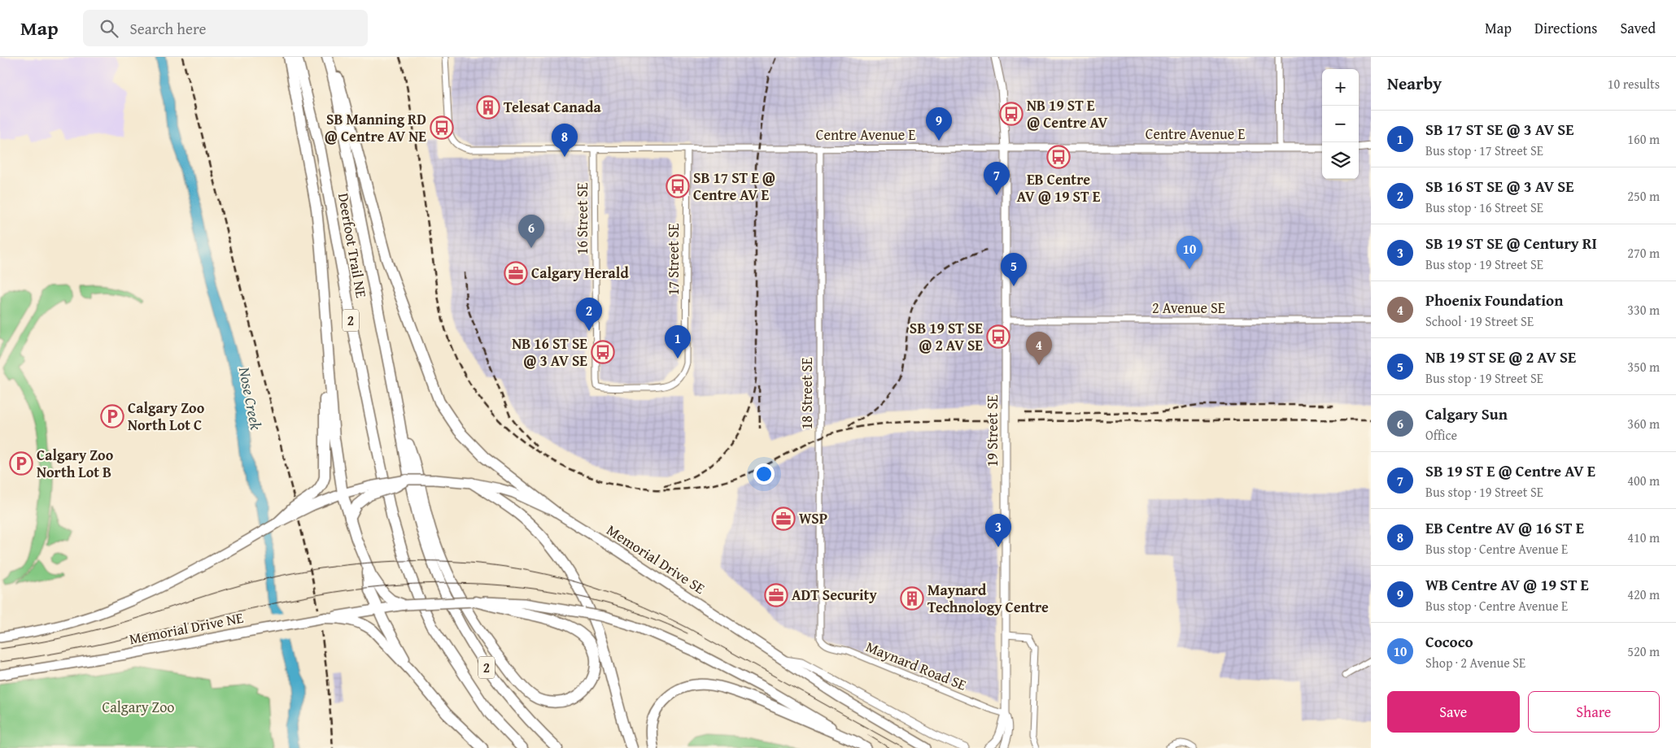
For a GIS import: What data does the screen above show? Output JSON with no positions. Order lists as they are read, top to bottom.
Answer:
{
  "streets": {
    "highway": ["Deerfoot Trail NE", "2"],
    "main road": ["Memorial Drive SE", "Memorial Drive NE"],
    "street": [
      "Centre Avenue E",
      "16 Street SE",
      "17 Street SE",
      "2 Avenue SE",
      "18 Street SE",
      "19 Street SE",
      "Maynard Road SE"
    ]
  },
  "crossings": [
    ["Centre Avenue E", "16 Street SE"],
    ["Centre Avenue E", "17 Street SE"],
    ["Centre Avenue E", "18 Street SE"],
    ["Centre Avenue E", "19 Street SE"],
    ["16 Street SE", "17 Street SE"],
    ["2 Avenue SE", "19 Street SE"],
    ["18 Street SE", "Maynard Road SE"],
    ["19 Street SE", "Maynard Road SE"]
  ],
  "water": ["Nose Creek"],
  "parks": ["Calgary Zoo"],
  "places": {
    "building": ["Telesat Canada", "Maynard Technology Centre"],
    "bus stop": [
      "NB 19 ST E @ Centre AV",
      "SB Manning RD @ Centre AV NE",
      "EB Centre AV @ 19 ST E",
      "SB 17 ST E @ Centre AV E",
      "SB 19 ST SE @ 2 AV SE",
      "NB 16 ST SE @ 3 AV SE"
    ],
    "office": ["Calgary Herald", "WSP", "ADT Security"],
    "parking": ["Calgary Zoo North Lot C", "Calgary Zoo North Lot B"]
  },
  "page": {
    "header": "Map",
    "search": "Search here",
    "nav": ["Map", "Directions", "Saved"],
    "heading": ["Nearby", "10 results"],
    "map_buttons": ["+", "−"],
    "pins": [
      "9",
      "8",
      "7",
      "6",
      "10",
      "5",
      "2",
      "1",
      "4",
      "3"
    ],
    "list": [
      {
        "mark": "1",
        "name": "SB 17 ST SE @ 3 AV SE",
        "note": "Bus stop · 17 Street SE",
        "value": "160 m"
      },
      {
        "mark": "2",
        "name": "SB 16 ST SE @ 3 AV SE",
        "note": "Bus stop · 16 Street SE",
        "value": "250 m"
      },
      {
        "mark": "3",
        "name": "SB 19 ST SE @ Century RI",
        "note": "Bus stop · 19 Street SE",
        "value": "270 m"
      },
      {
        "mark": "4",
        "name": "Phoenix Foundation",
        "note": "School · 19 Street SE",
        "value": "330 m"
      },
      {
        "mark": "5",
        "name": "NB 19 ST SE @ 2 AV SE",
        "note": "Bus stop · 19 Street SE",
        "value": "350 m"
      },
      {
        "mark": "6",
        "name": "Calgary Sun",
        "note": "Office",
        "value": "360 m"
      },
      {
        "mark": "7",
        "name": "SB 19 ST E @ Centre AV E",
        "note": "Bus stop · 19 Street SE",
        "value": "400 m"
      },
      {
        "mark": "8",
        "name": "EB Centre AV @ 16 ST E",
        "note": "Bus stop · Centre Avenue E",
        "value": "410 m"
      },
      {
        "mark": "9",
        "name": "WB Centre AV @ 19 ST E",
        "note": "Bus stop · Centre Avenue E",
        "value": "420 m"
      },
      {
        "mark": "10",
        "name": "Cococo",
        "note": "Shop · 2 Avenue SE",
        "value": "520 m"
      }
    ],
    "buttons": ["Save", "Share"]
  }
}
